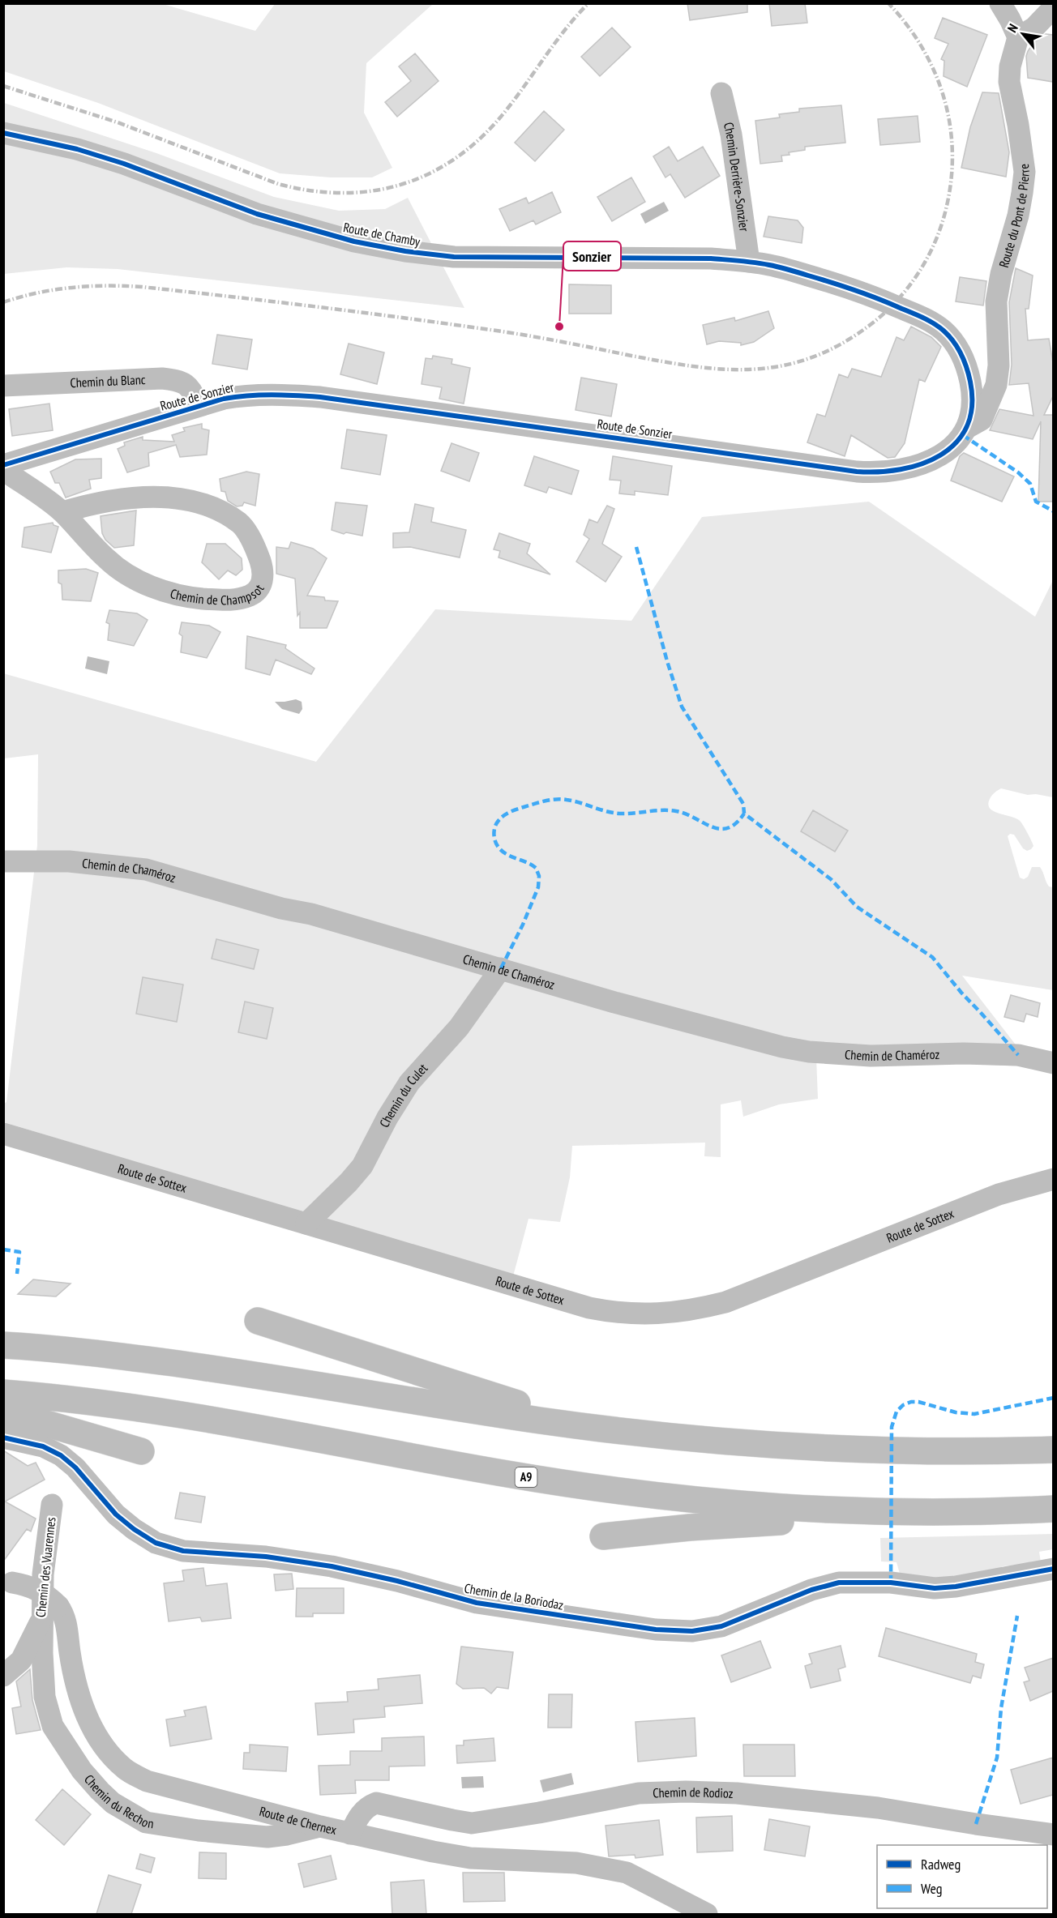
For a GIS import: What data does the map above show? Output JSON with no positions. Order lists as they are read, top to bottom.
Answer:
{
  "streets": {
    "highway": ["A9"],
    "street": [
      "Chemin Derrière-Sonzier",
      "Route du Pont de Pierre",
      "Route de Chamby",
      "Chemin du Blanc",
      "Route de Sonzier",
      "Chemin de Champsot",
      "Chemin de Chaméroz",
      "Chemin du Culet",
      "Route de Sottex",
      "Chemin des Vuarennes",
      "Chemin de la Boriodaz",
      "Chemin de Rodioz",
      "Chemin du Rechon",
      "Route de Chernex"
    ]
  },
  "crossings": [
    ["Chemin Derrière-Sonzier", "Route de Chamby"],
    ["Route du Pont de Pierre", "Route de Sonzier"],
    ["Route de Chamby", "Route de Sonzier"],
    ["Chemin du Blanc", "Route de Sonzier"],
    ["Chemin de Chaméroz", "Chemin du Culet"],
    ["Chemin du Culet", "Route de Sottex"],
    ["Chemin des Vuarennes", "Chemin du Rechon"],
    ["Chemin de Rodioz", "Route de Chernex"],
    ["Chemin du Rechon", "Route de Chernex"]
  ],
  "places": ["Sonzier"],
  "legend": ["Radweg", "Weg"],
  "north": "top left"
}
